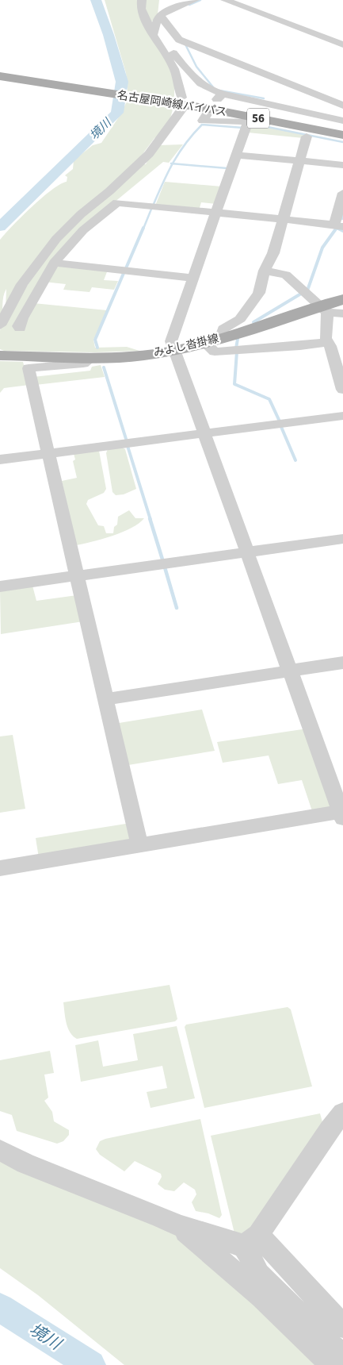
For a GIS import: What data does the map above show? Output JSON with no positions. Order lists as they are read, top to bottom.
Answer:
{
  "streets": {
    "main road": ["名古屋岡崎線バイパス", "56", "みよし沓掛線"]
  },
  "water": ["境川"]
}
